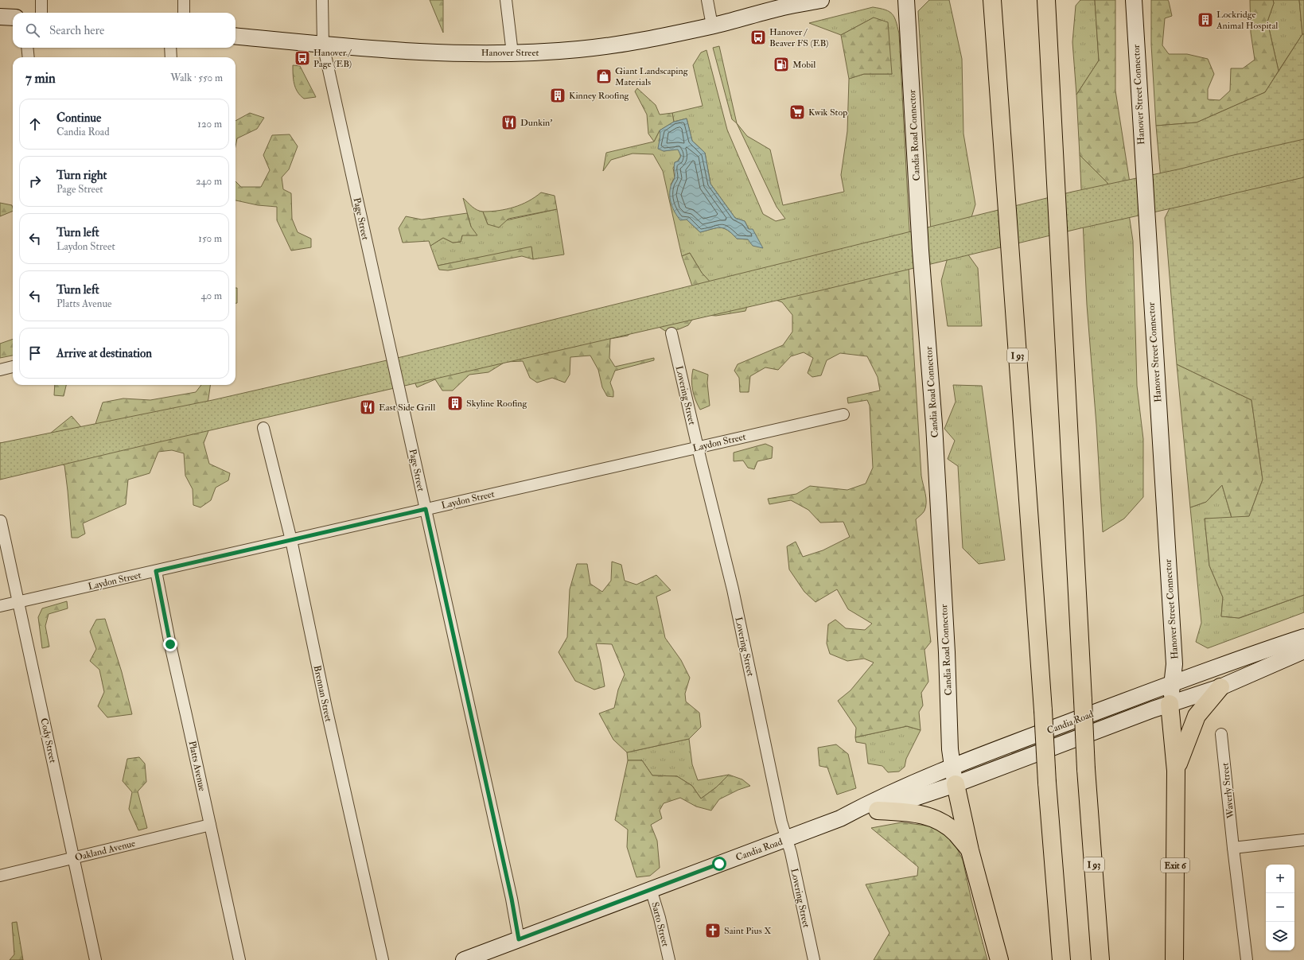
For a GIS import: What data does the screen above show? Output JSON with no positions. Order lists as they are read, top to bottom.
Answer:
{
  "streets": {
    "highway": ["I 93", "Exit 6"],
    "main road": [
      "Hanover Street",
      "Hanover Street Connector",
      "Candia Road Connector",
      "Candia Road"
    ],
    "street": [
      "Page Street",
      "Lovering Street",
      "Laydon Street",
      "Brennan Street",
      "Cody Street",
      "Platts Avenue",
      "Waverly Street",
      "Oakland Avenue",
      "Sarto Street"
    ]
  },
  "crossings": [
    ["Hanover Street", "Page Street"],
    ["Hanover Street Connector", "Candia Road"],
    ["Candia Road Connector", "Candia Road"],
    ["Page Street", "Laydon Street"],
    ["Page Street", "Candia Road"],
    ["Lovering Street", "Laydon Street"],
    ["Lovering Street", "Candia Road"],
    ["Laydon Street", "Brennan Street"],
    ["Laydon Street", "Cody Street"],
    ["Laydon Street", "Platts Avenue"],
    ["Candia Road", "Sarto Street"],
    ["Cody Street", "Oakland Avenue"],
    ["Platts Avenue", "Oakland Avenue"]
  ],
  "places": {
    "building": ["Lockridge Animal Hospital", "Kinney Roofing", "Skyline Roofing"],
    "bus stop": ["Hanover / Beaver FS (EB)", "Hanover / Page (EB)"],
    "fuel station": ["Mobil"],
    "shop": ["Giant Landscaping Materials"],
    "supermarket": ["Kwik Stop"],
    "restaurant": ["Dunkin'", "East Side Grill"],
    "church": ["Saint Pius X"]
  },
  "page": {
    "search": "Search here",
    "heading": ["7 min", "Walk · 550 m"],
    "list": [
      ["Continue", "Candia Road", "120 m"],
      ["Turn right", "Page Street", "240 m"],
      ["Turn left", "Laydon Street", "150 m"],
      ["Turn left", "Platts Avenue", "40 m"],
      "Arrive at destination"
    ],
    "map_buttons": ["+", "−"]
  }
}
